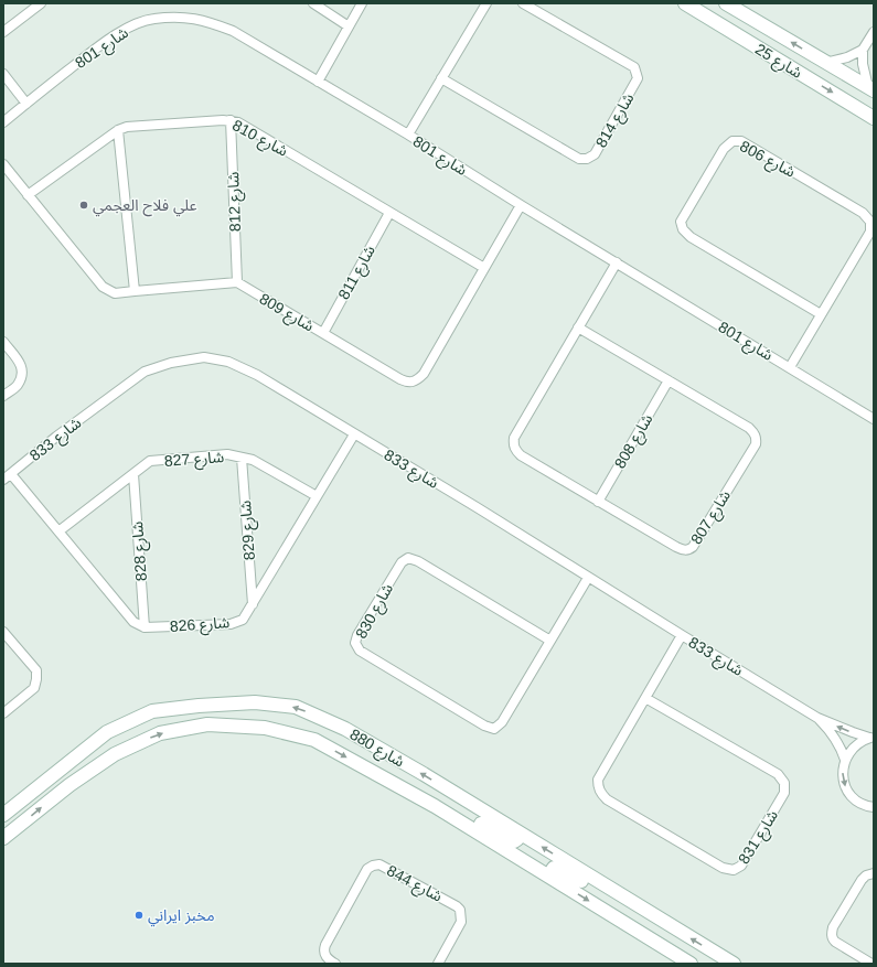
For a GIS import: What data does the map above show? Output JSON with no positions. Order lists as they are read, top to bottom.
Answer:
{
  "streets": {
    "street": [
      "شارع 801",
      "شارع 25",
      "شارع 814",
      "شارع 810",
      "شارع 806",
      "شارع 812",
      "شارع 811",
      "شارع 809",
      "شارع 833",
      "شارع 808",
      "شارع 827",
      "شارع 807",
      "شارع 829",
      "شارع 828",
      "شارع 830",
      "شارع 826",
      "شارع 880",
      "شارع 831",
      "شارع 844"
    ]
  },
  "crossings": [
    ["شارع 801", "شارع 806"],
    ["شارع 801", "شارع 809"],
    ["شارع 801", "شارع 807"],
    ["شارع 810", "شارع 812"],
    ["شارع 810", "شارع 811"],
    ["شارع 810", "شارع 809"],
    ["شارع 812", "شارع 809"],
    ["شارع 811", "شارع 809"],
    ["شارع 833", "شارع 830"],
    ["شارع 833", "شارع 826"],
    ["شارع 833", "شارع 831"],
    ["شارع 808", "شارع 807"],
    ["شارع 827", "شارع 829"],
    ["شارع 827", "شارع 828"],
    ["شارع 827", "شارع 826"],
    ["شارع 829", "شارع 826"],
    ["شارع 828", "شارع 826"]
  ],
  "places": ["علي فلاح العجمي", "مخبز ايراني"]
}
